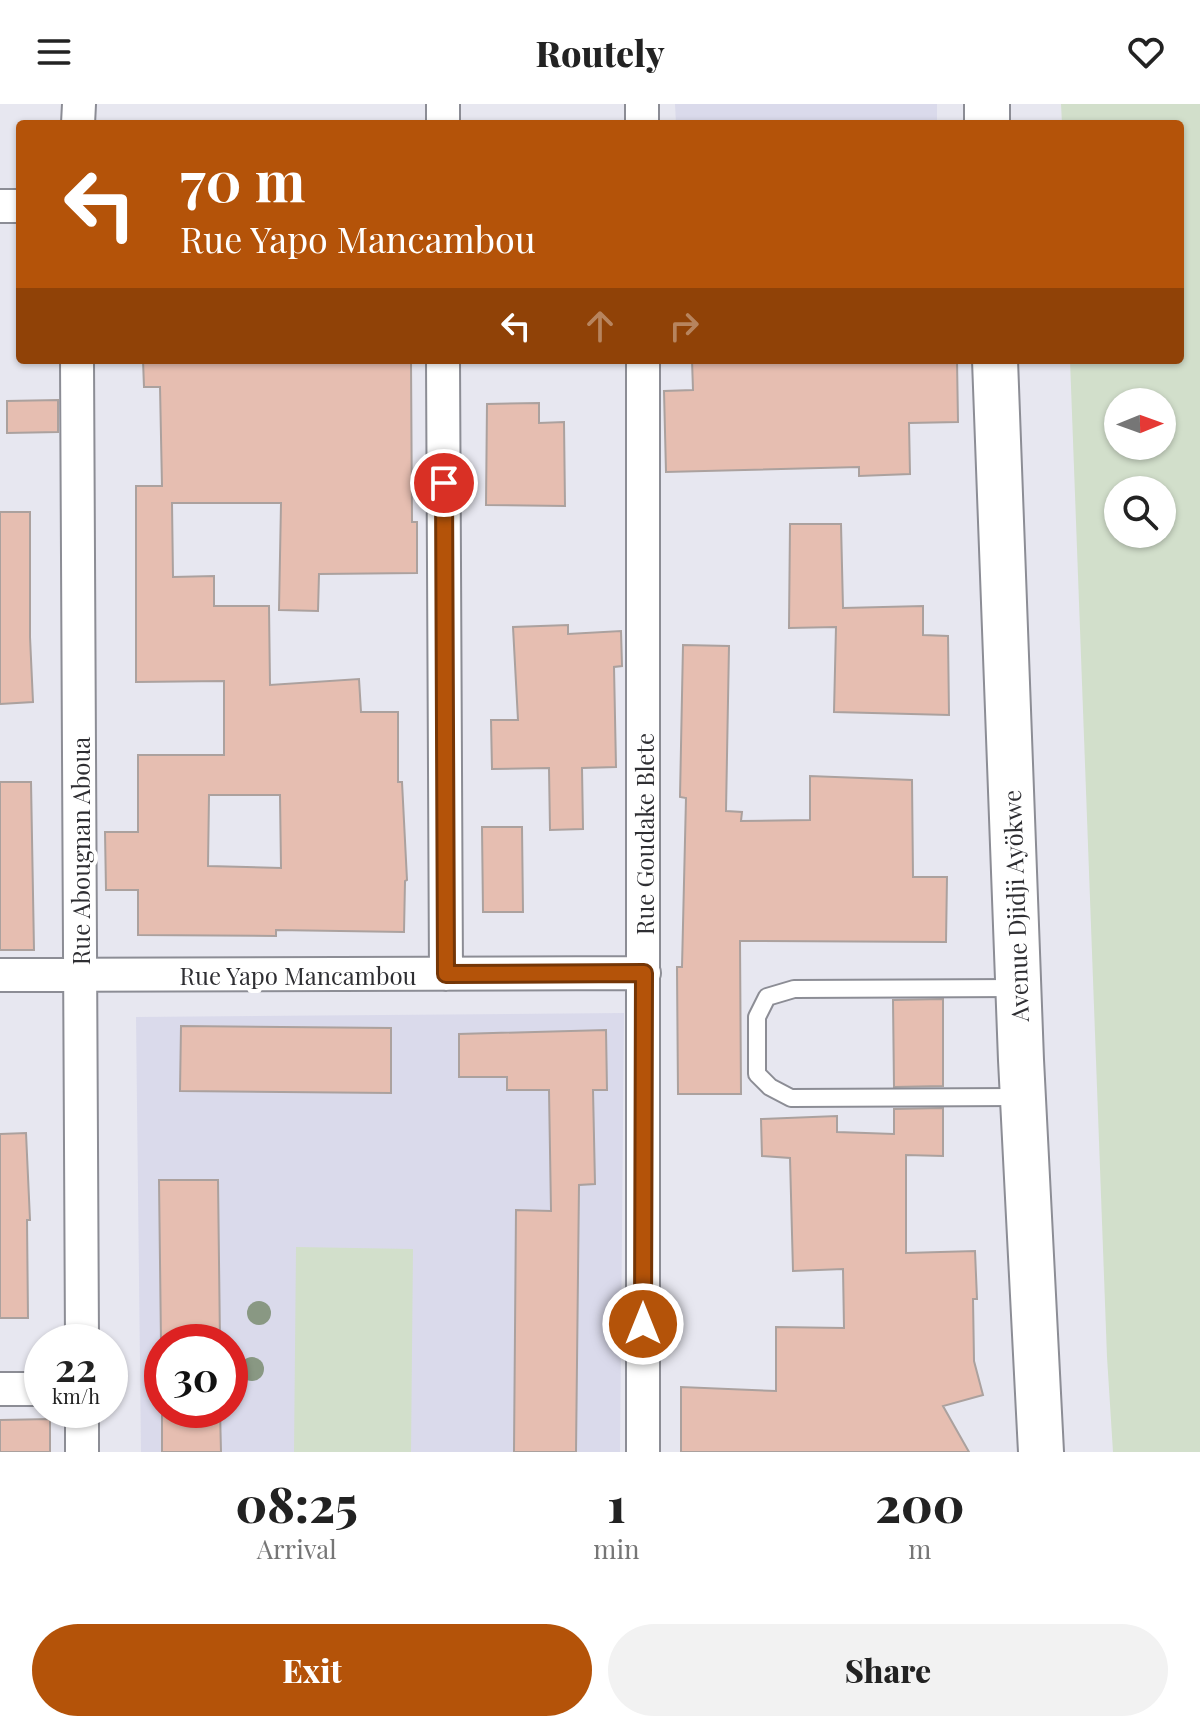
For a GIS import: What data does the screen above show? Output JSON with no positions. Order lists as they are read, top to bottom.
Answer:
{
  "streets": {
    "street": [
      "Rue Goudake Blete",
      "Rue Abougnan Aboua",
      "Avenue Djidji Ayökwe",
      "Rue Yapo Mancambou"
    ]
  },
  "crossings": [
    ["Rue Goudake Blete", "Rue Yapo Mancambou"],
    ["Rue Abougnan Aboua", "Rue Yapo Mancambou"]
  ],
  "north": "right",
  "page": {
    "header": "Routely",
    "turn": ["70 m", "Rue Yapo Mancambou"],
    "speed": "22 km/h",
    "limit": "30",
    "eta": [
      "08:25",
      "Arrival",
      "1",
      "min",
      "200",
      "m"
    ],
    "buttons": ["Exit", "Share"]
  }
}
